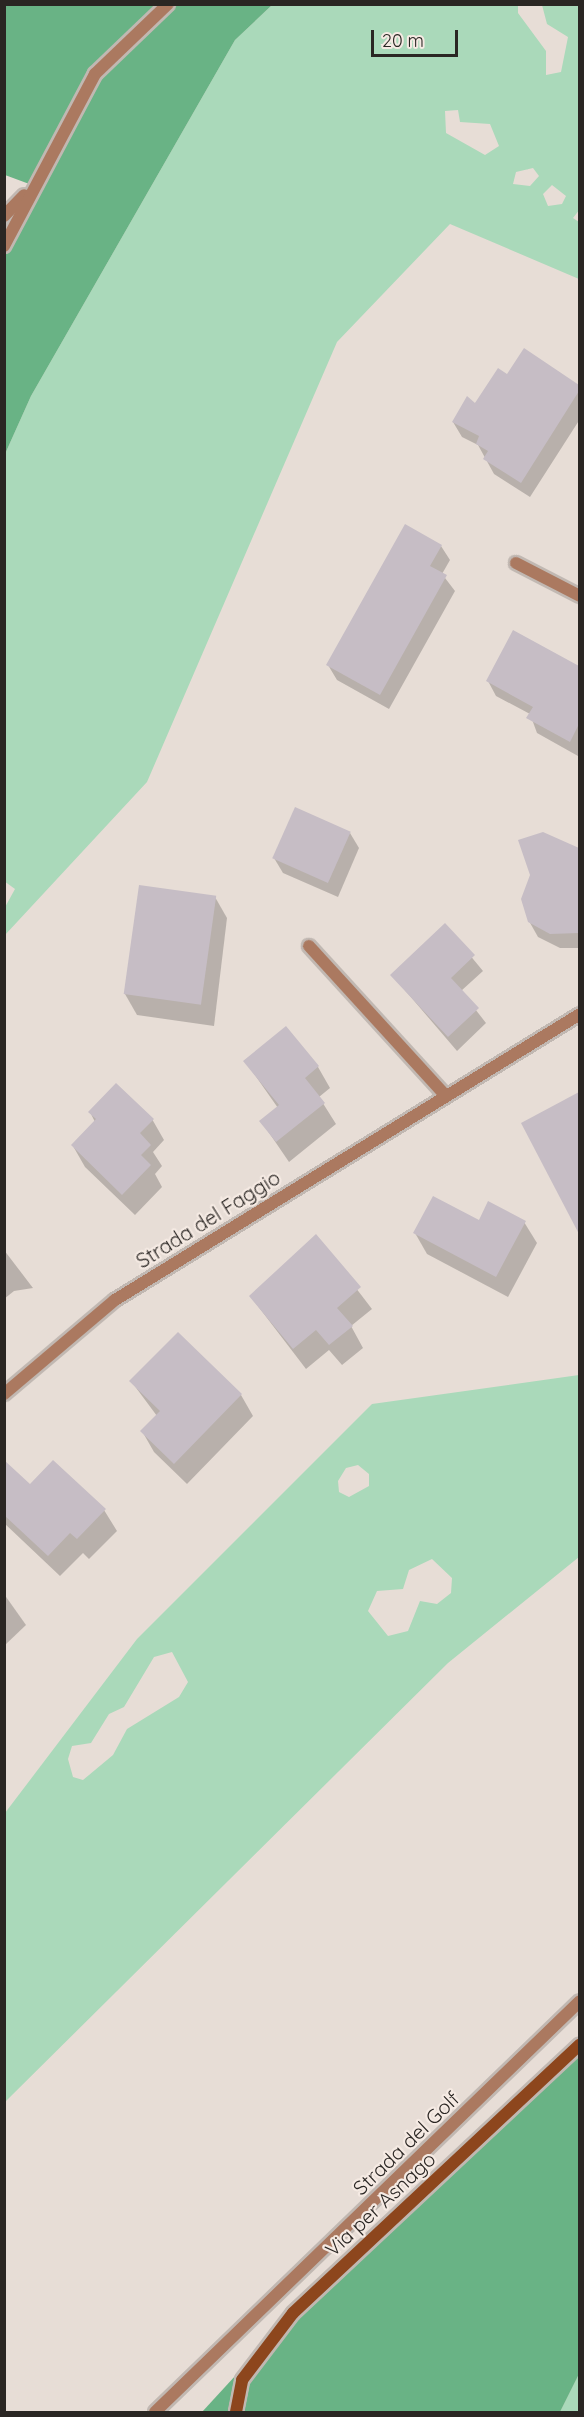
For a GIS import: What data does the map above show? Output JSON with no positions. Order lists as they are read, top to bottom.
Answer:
{
  "streets": {
    "street": ["Strada del Faggio", "Strada del Golf", "Via per Asnago"]
  },
  "scale_bar": "20 m"
}
